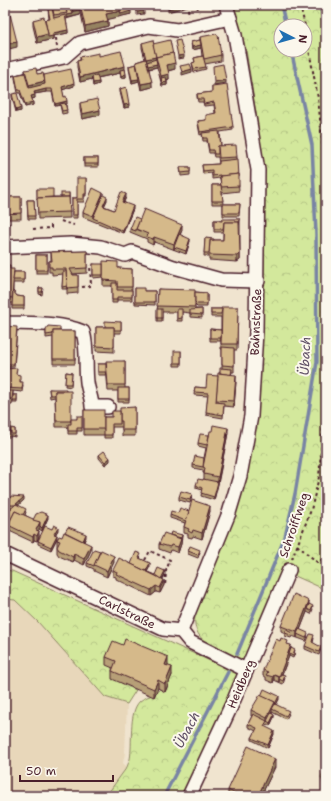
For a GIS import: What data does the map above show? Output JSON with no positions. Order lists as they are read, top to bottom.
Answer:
{
  "streets": {
    "street": ["Bahnstraße", "Carlstraße", "Heidberg"],
    "path": ["Schroiffweg"]
  },
  "crossings": [
    ["Bahnstraße", "Carlstraße"],
    ["Schroiffweg", "Heidberg"]
  ],
  "water": ["Übach"],
  "scale_bar": "50 m",
  "north": "right"
}
